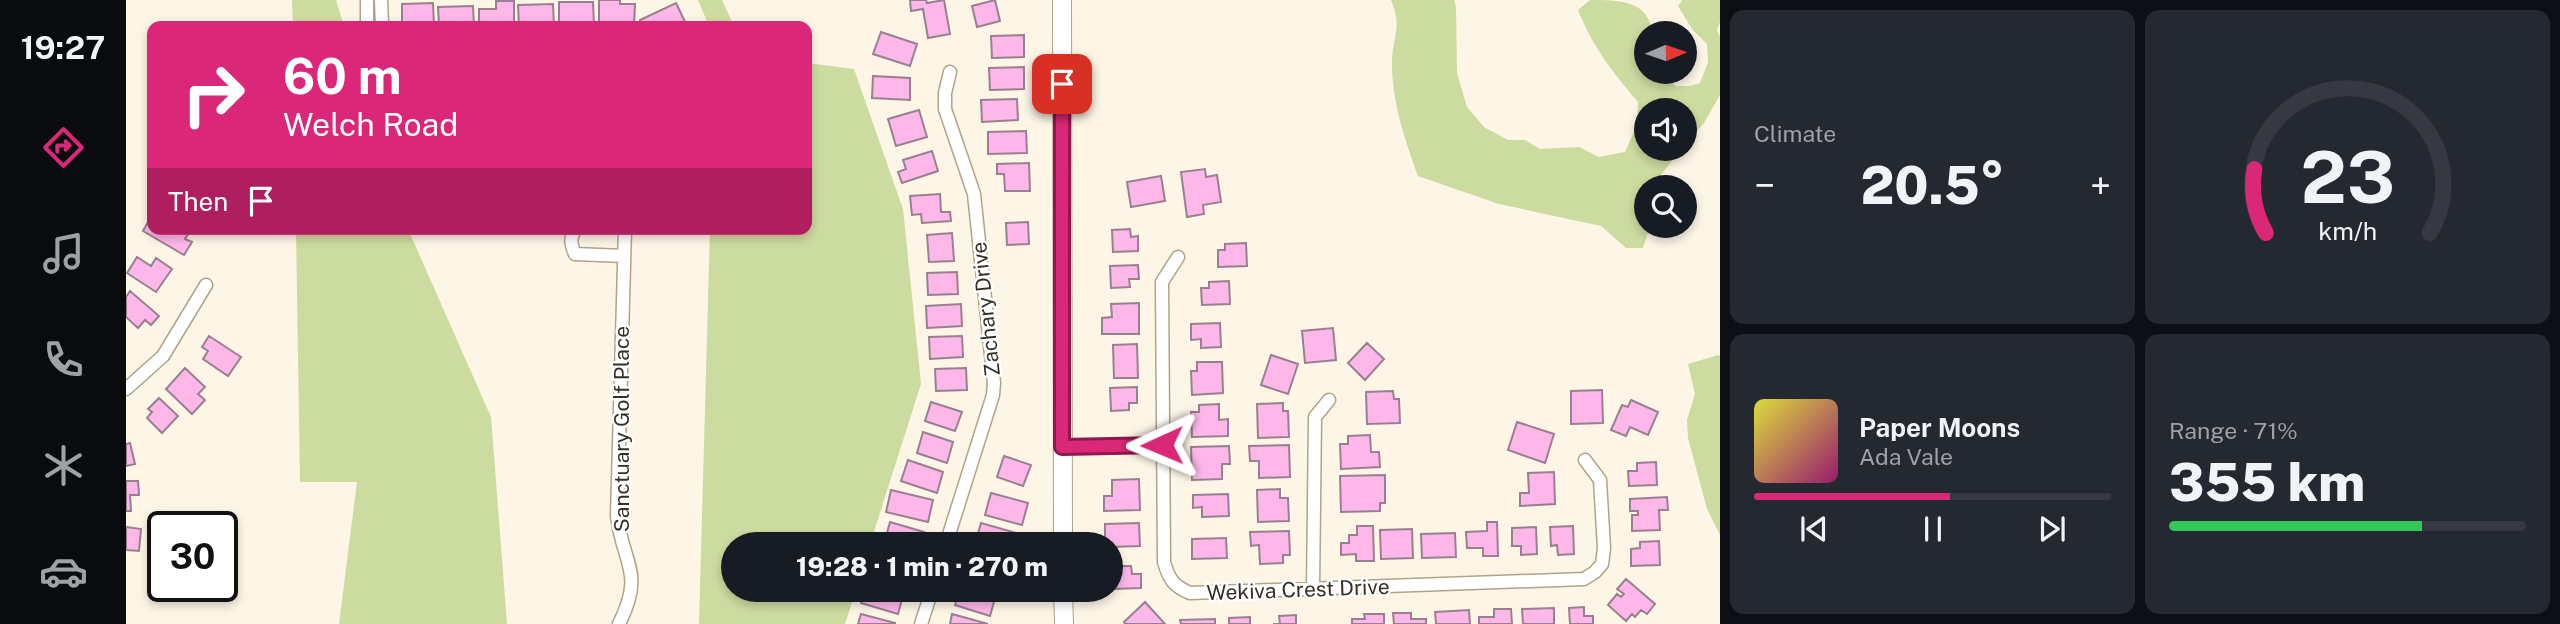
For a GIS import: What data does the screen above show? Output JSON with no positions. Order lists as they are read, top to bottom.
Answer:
{
  "streets": {
    "street": ["Zachary Drive", "Sanctuary Golf Place", "Wekiva Crest Drive"]
  },
  "north": "right",
  "page": {
    "tabs": "19:27",
    "tile": [
      "Climate",
      ["Range · 71%", "355 km"]
    ],
    "turn": ["60 m", "Welch Road"],
    "heat": ["−", "20.5°", "+"],
    "then": "Then",
    "song": ["Paper Moons", "Ada Vale"],
    "limit": "30",
    "trip": "19:28 · 1 min · 270 m",
    "gauge": ["23", "km/h"]
  }
}
